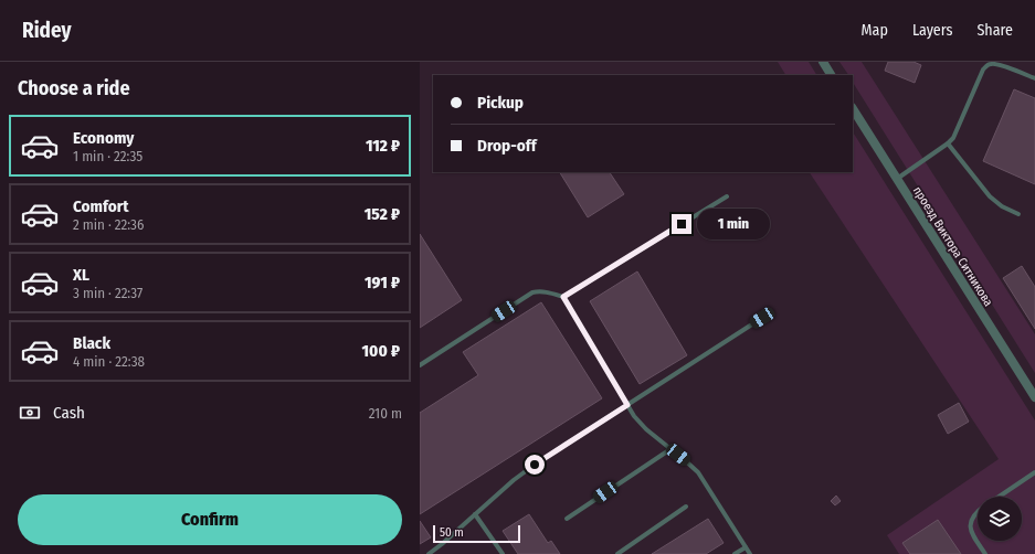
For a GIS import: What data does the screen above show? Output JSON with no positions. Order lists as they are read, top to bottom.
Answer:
{
  "streets": {
    "street": ["проезд Виктора Ситникова"]
  },
  "scale_bar": "50 m",
  "page": {
    "header": "Ridey",
    "nav": ["Map", "Layers", "Share"],
    "heading": "Choose a ride",
    "banner": ["Pickup", "Drop-off"],
    "list": [
      {
        "name": "Economy",
        "note": "1 min · 22:35",
        "value": "112 ₽"
      },
      {
        "name": "Comfort",
        "note": "2 min · 22:36",
        "value": "152 ₽"
      },
      {
        "name": "XL",
        "note": "3 min · 22:37",
        "value": "191 ₽"
      },
      {
        "name": "Black",
        "note": "4 min · 22:38",
        "value": "100 ₽"
      }
    ],
    "bubble": "1 min",
    "pay": ["Cash", "210 m"],
    "buttons": "Confirm",
    "scale": "50 m"
  }
}
